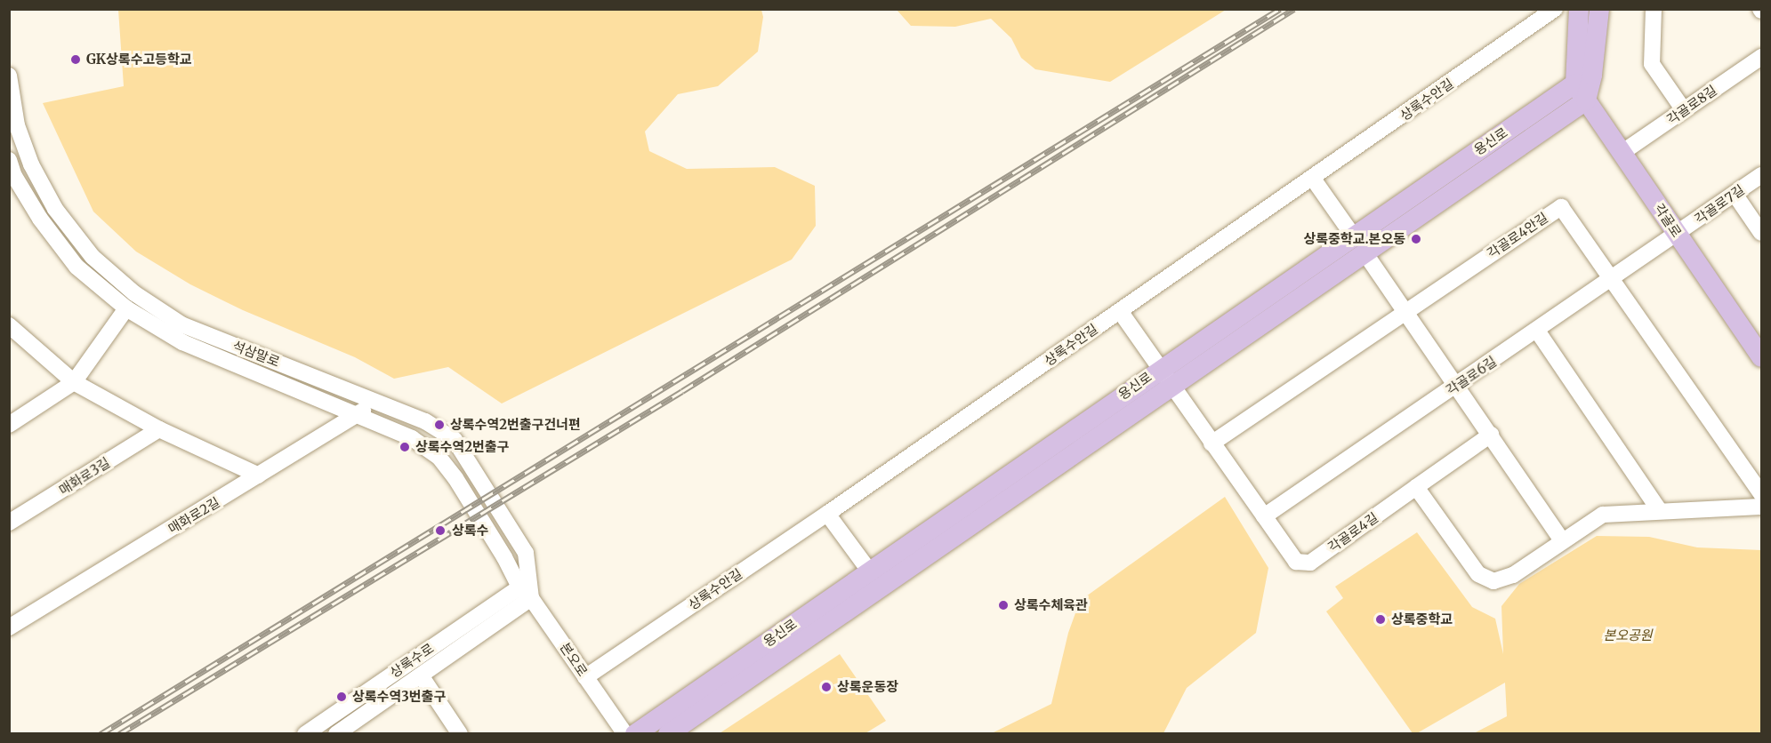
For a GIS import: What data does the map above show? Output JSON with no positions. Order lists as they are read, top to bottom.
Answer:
{
  "streets": {
    "main road": ["용신로", "각골로"],
    "street": [
      "상록수안길",
      "각골로8길",
      "각골로7길",
      "각골로4안길",
      "석삼말로",
      "각골로6길",
      "매화로3길",
      "매화로2길",
      "각골로4길",
      "본오로",
      "상록수로"
    ]
  },
  "crossings": [
    ["상록수안길", "각골로4길"],
    ["상록수안길", "본오로"],
    ["각골로8길", "각골로"],
    ["용신로", "각골로"],
    ["용신로", "각골로4길"],
    ["각골로7길", "각골로"],
    ["각골로7길", "각골로6길"],
    ["각골로", "각골로6길"],
    ["각골로4안길", "각골로6길"],
    ["각골로4안길", "각골로4길"],
    ["석삼말로", "매화로2길"],
    ["석삼말로", "본오로"],
    ["석삼말로", "상록수로"],
    ["각골로6길", "각골로4길"],
    ["본오로", "상록수로"]
  ],
  "parks": ["본오공원"],
  "places": [
    "GK상록수고등학교",
    "상록중학교.본오동",
    "상록수역2번출구건너편",
    "상록수역2번출구",
    "상록수",
    "상록수체육관",
    "상록중학교",
    "상록운동장",
    "상록수역3번출구"
  ]
}
